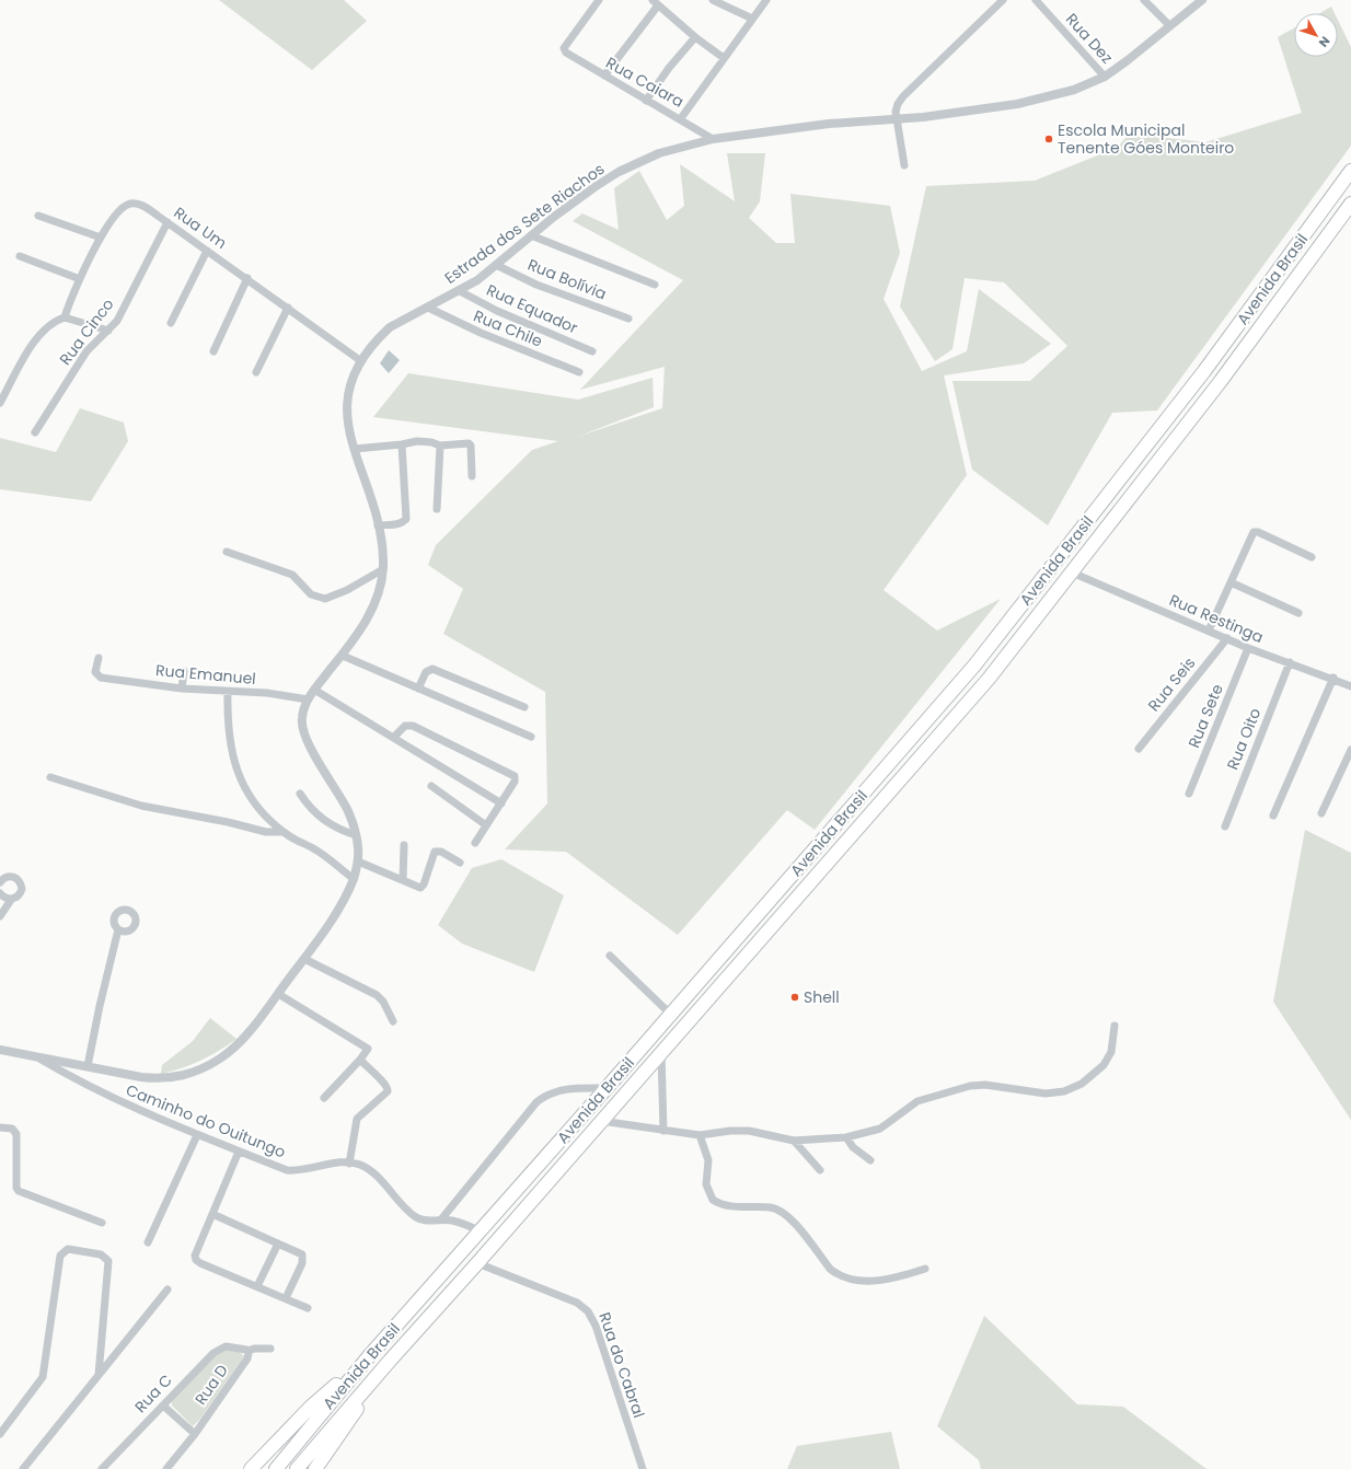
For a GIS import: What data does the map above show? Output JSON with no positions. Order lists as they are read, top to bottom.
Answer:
{
  "streets": {
    "highway": ["Avenida Brasil"],
    "street": [
      "Rua Dez",
      "Rua Caiara",
      "Estrada dos Sete Riachos",
      "Rua Um",
      "Rua Bolívia",
      "Rua Equador",
      "Rua Chile",
      "Rua Cinco",
      "Rua Restinga",
      "Rua Emanuel",
      "Rua Seis",
      "Rua Sete",
      "Rua Oito",
      "Caminho do Ouitungo",
      "Rua do Cabral",
      "Rua D",
      "Rua C"
    ]
  },
  "crossings": [
    ["Rua Dez", "Estrada dos Sete Riachos"],
    ["Rua Caiara", "Estrada dos Sete Riachos"],
    ["Estrada dos Sete Riachos", "Rua Um"],
    ["Estrada dos Sete Riachos", "Rua Bolívia"],
    ["Estrada dos Sete Riachos", "Rua Equador"],
    ["Estrada dos Sete Riachos", "Rua Chile"],
    ["Estrada dos Sete Riachos", "Rua Emanuel"],
    ["Estrada dos Sete Riachos", "Caminho do Ouitungo"],
    ["Rua Um", "Rua Cinco"],
    ["Avenida Brasil", "Rua Restinga"],
    ["Avenida Brasil", "Caminho do Ouitungo"],
    ["Avenida Brasil", "Rua do Cabral"],
    ["Rua Restinga", "Rua Seis"],
    ["Rua Restinga", "Rua Sete"],
    ["Rua Restinga", "Rua Oito"],
    ["Rua D", "Rua C"]
  ],
  "places": ["Escola Municipal Tenente Góes Monteiro", "Shell"],
  "north": "bottom right"
}
